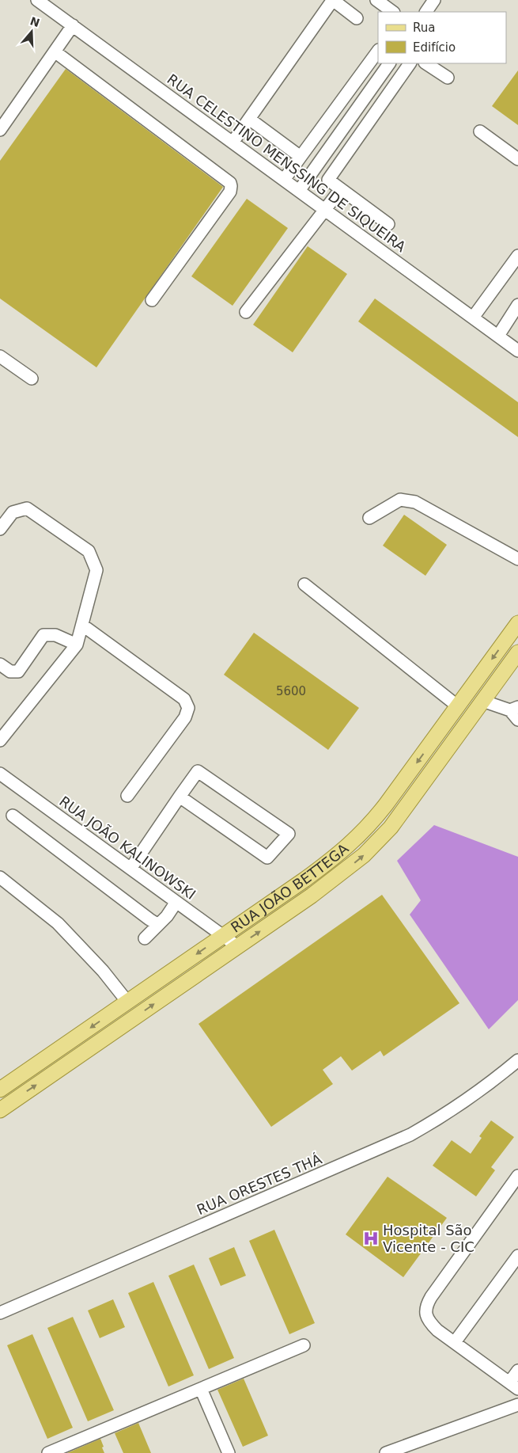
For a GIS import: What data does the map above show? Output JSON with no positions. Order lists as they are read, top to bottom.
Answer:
{
  "streets": {
    "main road": ["RUA JOÃO BETTEGA"],
    "street": ["RUA CELESTINO MENSSING DE SIQUEIRA", "RUA JOÃO KALINOWSKI", "RUA ORESTES THÁ"]
  },
  "crossings": [
    ["RUA JOÃO KALINOWSKI", "RUA JOÃO BETTEGA"]
  ],
  "places": {
    "hospital": ["Hospital São Vicente - CIC"]
  },
  "house_numbers": ["5600"],
  "legend": ["Rua", "Edifício"],
  "north": "top"
}
